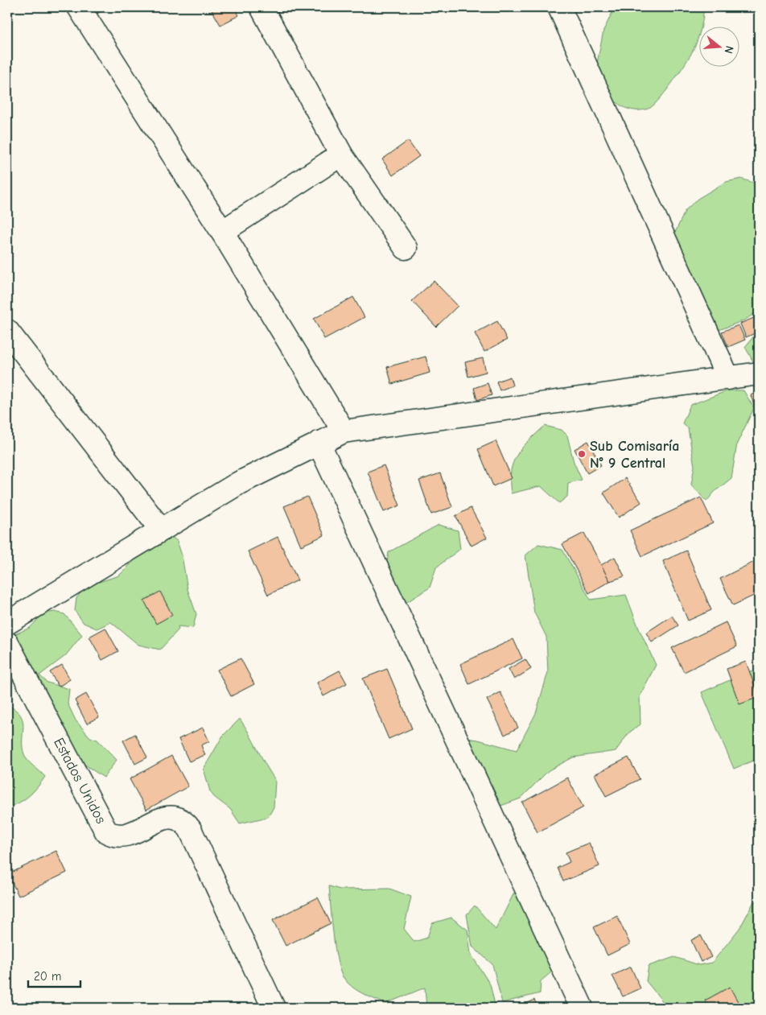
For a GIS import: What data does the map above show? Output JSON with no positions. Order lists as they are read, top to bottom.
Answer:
{
  "streets": {
    "street": ["Estados Unidos"]
  },
  "places": ["Sub Comisaría N° 9 Central"],
  "scale_bar": "20 m",
  "north": "right"
}
